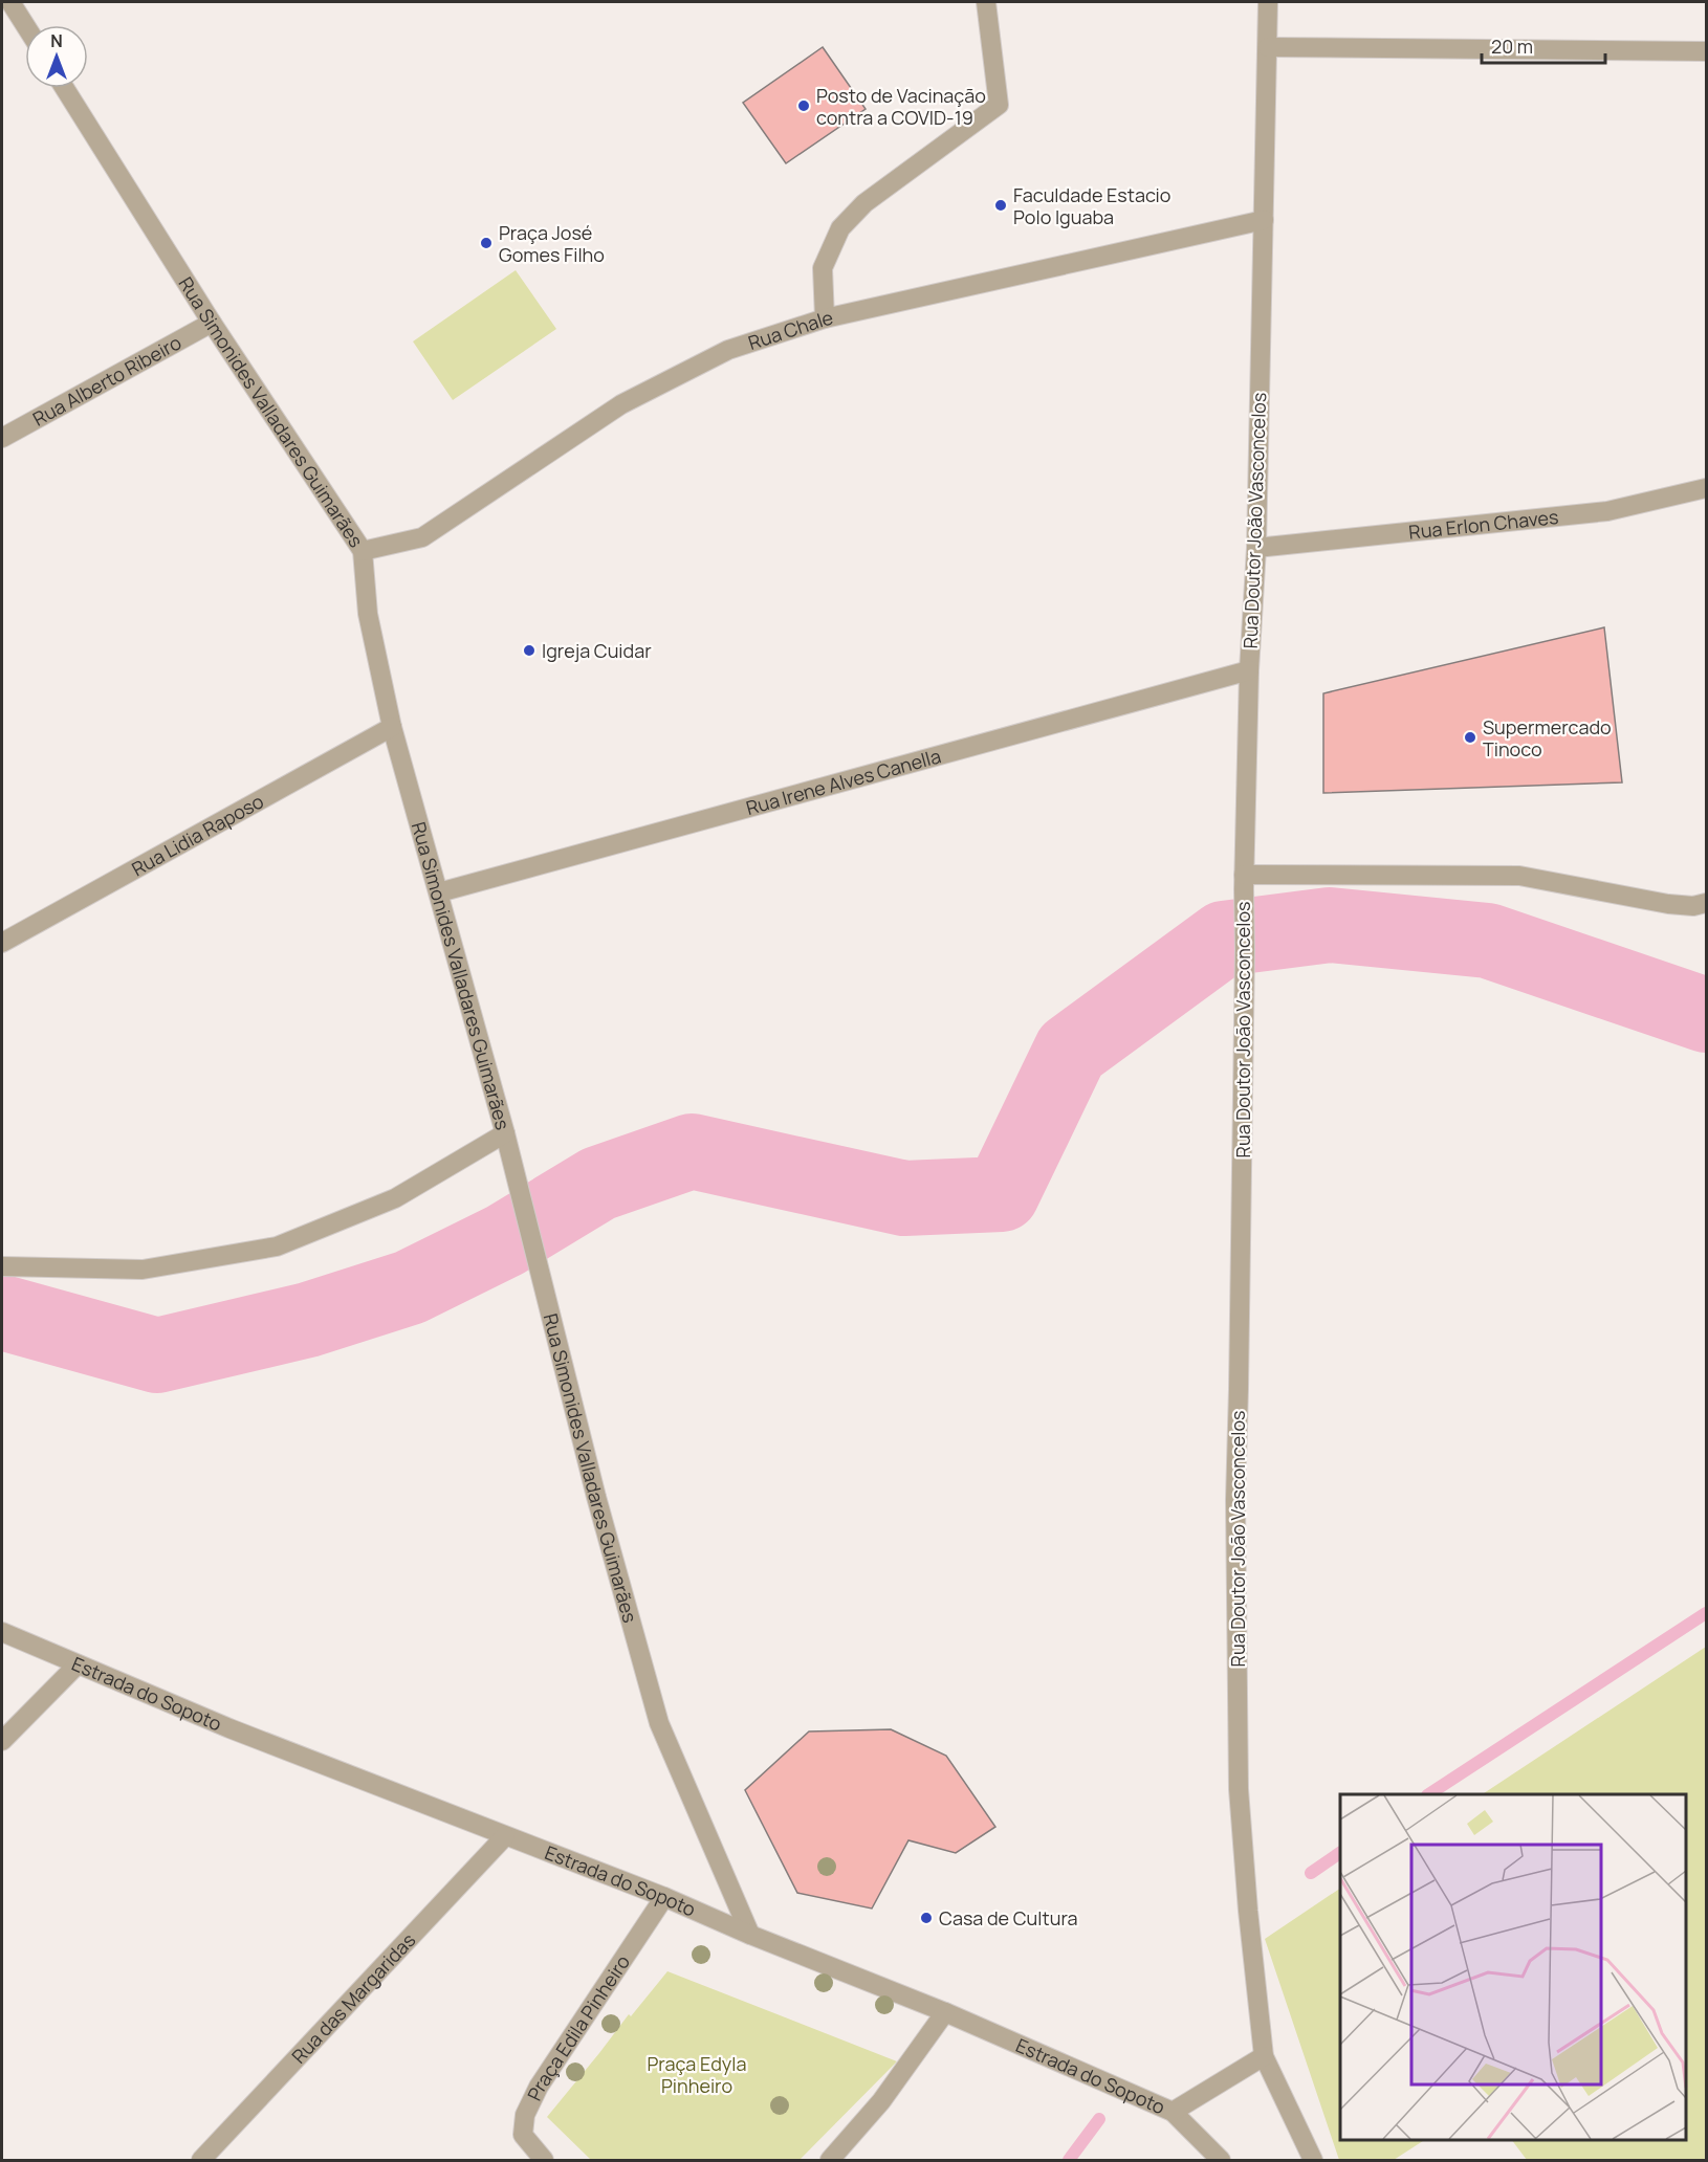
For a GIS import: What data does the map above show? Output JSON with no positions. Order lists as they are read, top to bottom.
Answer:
{
  "streets": {
    "street": [
      "Rua Chale",
      "Rua Alberto Ribeiro",
      "Rua Simonides Valladares Guimarães",
      "Rua Doutor João Vasconcelos",
      "Rua Erlon Chaves",
      "Rua Irene Alves Canella",
      "Rua Lidia Raposo",
      "Estrada do Sopoto",
      "Rua das Margaridas",
      "Praça Edila Pinheiro"
    ]
  },
  "crossings": [
    ["Rua Chale", "Rua Simonides Valladares Guimarães"],
    ["Rua Chale", "Rua Doutor João Vasconcelos"],
    ["Rua Alberto Ribeiro", "Rua Simonides Valladares Guimarães"],
    ["Rua Simonides Valladares Guimarães", "Rua Irene Alves Canella"],
    ["Rua Simonides Valladares Guimarães", "Rua Lidia Raposo"],
    ["Rua Simonides Valladares Guimarães", "Estrada do Sopoto"],
    ["Rua Doutor João Vasconcelos", "Rua Erlon Chaves"],
    ["Rua Doutor João Vasconcelos", "Rua Irene Alves Canella"],
    ["Estrada do Sopoto", "Rua das Margaridas"],
    ["Estrada do Sopoto", "Praça Edila Pinheiro"]
  ],
  "parks": ["Praça Edyla Pinheiro"],
  "places": [
    "Posto de Vacinação contra a COVID-19",
    "Faculdade Estacio Polo Iguaba",
    "Praça José Gomes Filho",
    "Igreja Cuidar",
    "Supermercado Tinoco",
    "Casa de Cultura"
  ],
  "scale_bar": "20 m",
  "north": "top"
}
